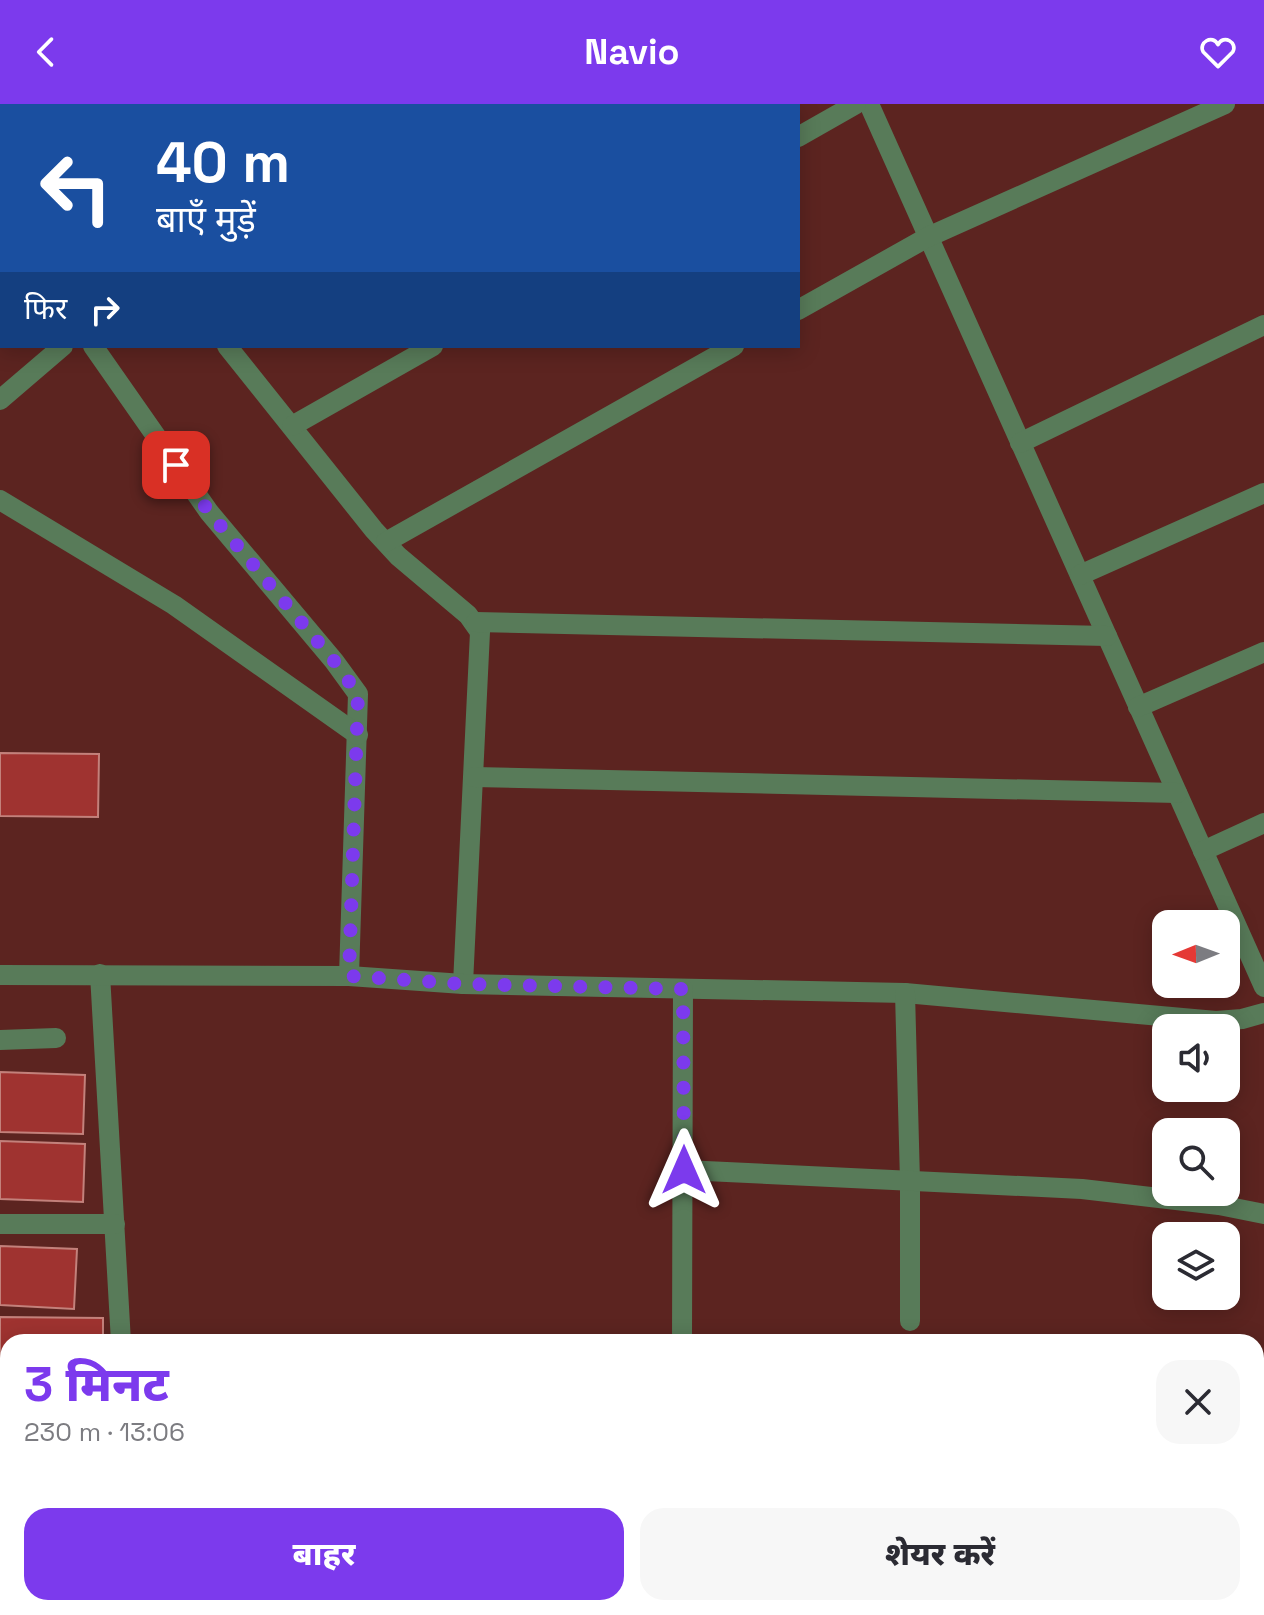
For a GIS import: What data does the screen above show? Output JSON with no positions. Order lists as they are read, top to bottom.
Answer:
{
  "north": "left",
  "page": {
    "header": "Navio",
    "turn": ["40 m", "बाएँ मुड़ें"],
    "then": "फिर",
    "heading": ["3 मिनट", "230 m · 13:06"],
    "buttons": ["बाहर", "शेयर करें"]
  }
}
